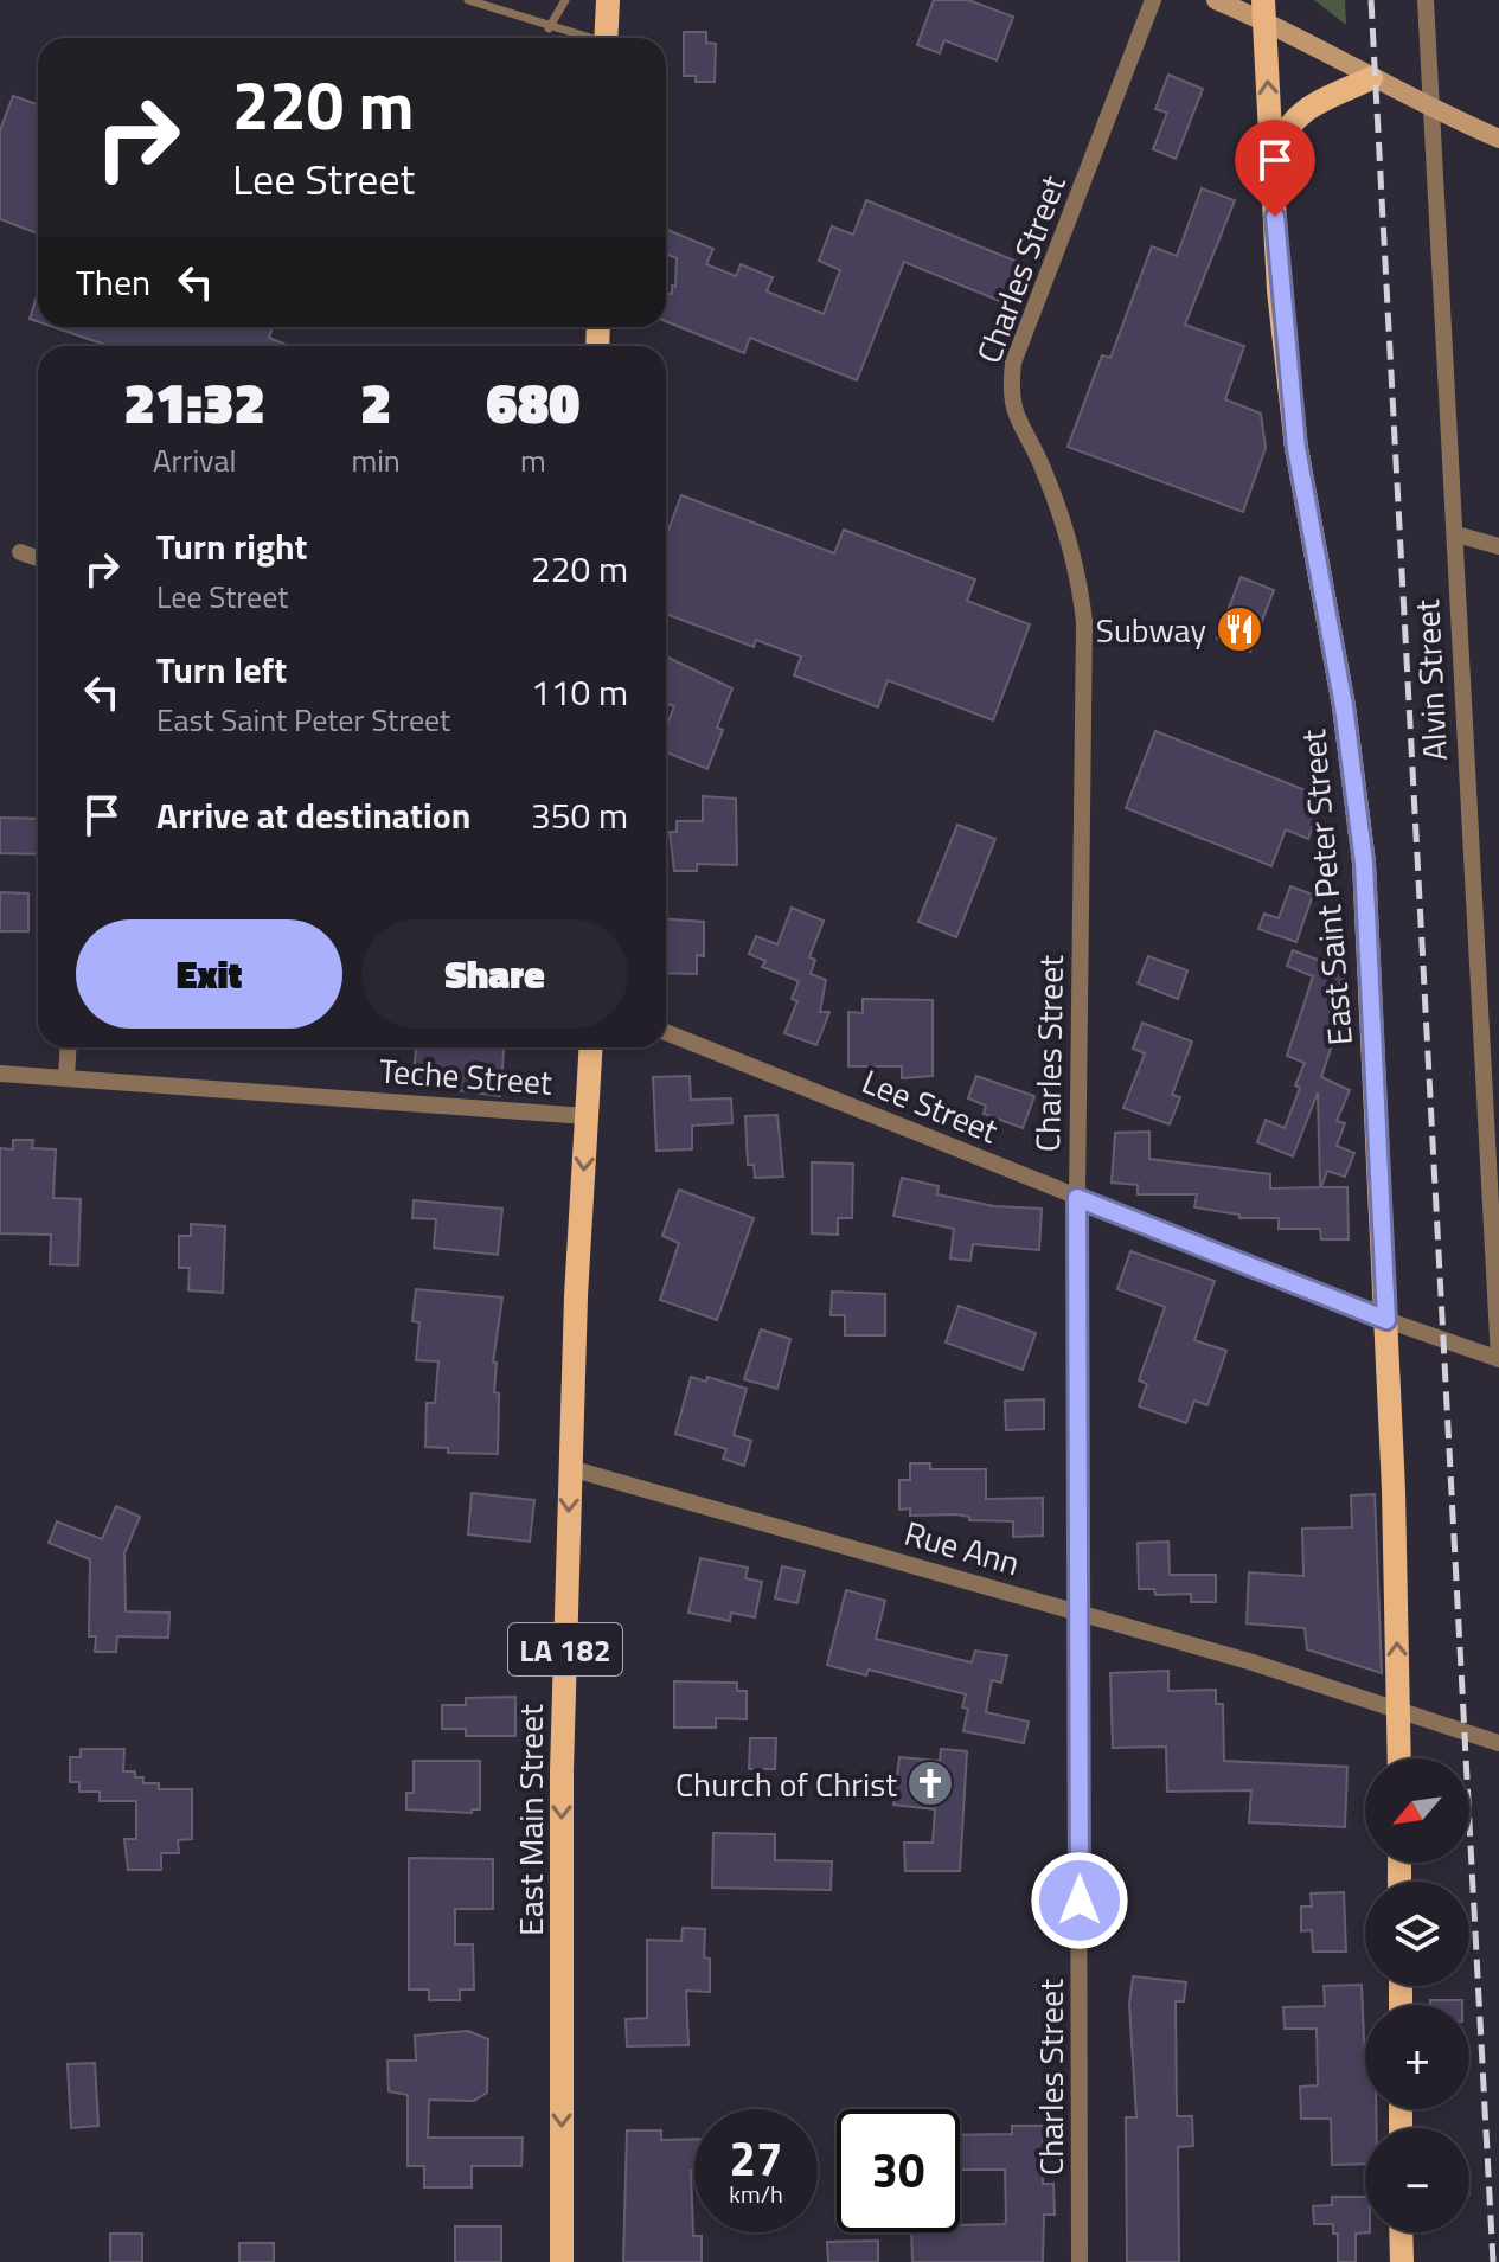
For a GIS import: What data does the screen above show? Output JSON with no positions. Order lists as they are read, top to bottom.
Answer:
{
  "streets": {
    "main road": ["East Saint Peter Street", "LA 182", "East Main Street"],
    "street": [
      "Charles Street",
      "Alvin Street",
      "Teche Street",
      "Lee Street",
      "Rue Ann"
    ]
  },
  "crossings": [
    ["Charles Street", "Lee Street"],
    ["Charles Street", "Rue Ann"],
    ["Alvin Street", "Lee Street"],
    ["East Saint Peter Street", "Lee Street"],
    ["East Saint Peter Street", "Rue Ann"],
    ["Teche Street", "East Main Street"],
    ["Rue Ann", "East Main Street"]
  ],
  "one_way": ["East Main Street"],
  "places": {
    "restaurant": ["Subway"],
    "church": ["Church of Christ"]
  },
  "north": "bottom left",
  "page": {
    "turn": ["220 m", "Lee Street"],
    "then": "Then",
    "eta": [
      "21:32",
      "Arrival",
      "2",
      "min",
      "680",
      "m"
    ],
    "list": [
      {
        "name": "Turn right",
        "note": "Lee Street",
        "value": "220 m"
      },
      {
        "name": "Turn left",
        "note": "East Saint Peter Street",
        "value": "110 m"
      },
      {
        "name": "Arrive at destination",
        "value": "350 m"
      }
    ],
    "buttons": ["Exit", "Share"],
    "map_buttons": ["+", "−"],
    "speed": "27 km/h",
    "limit": "30"
  }
}
